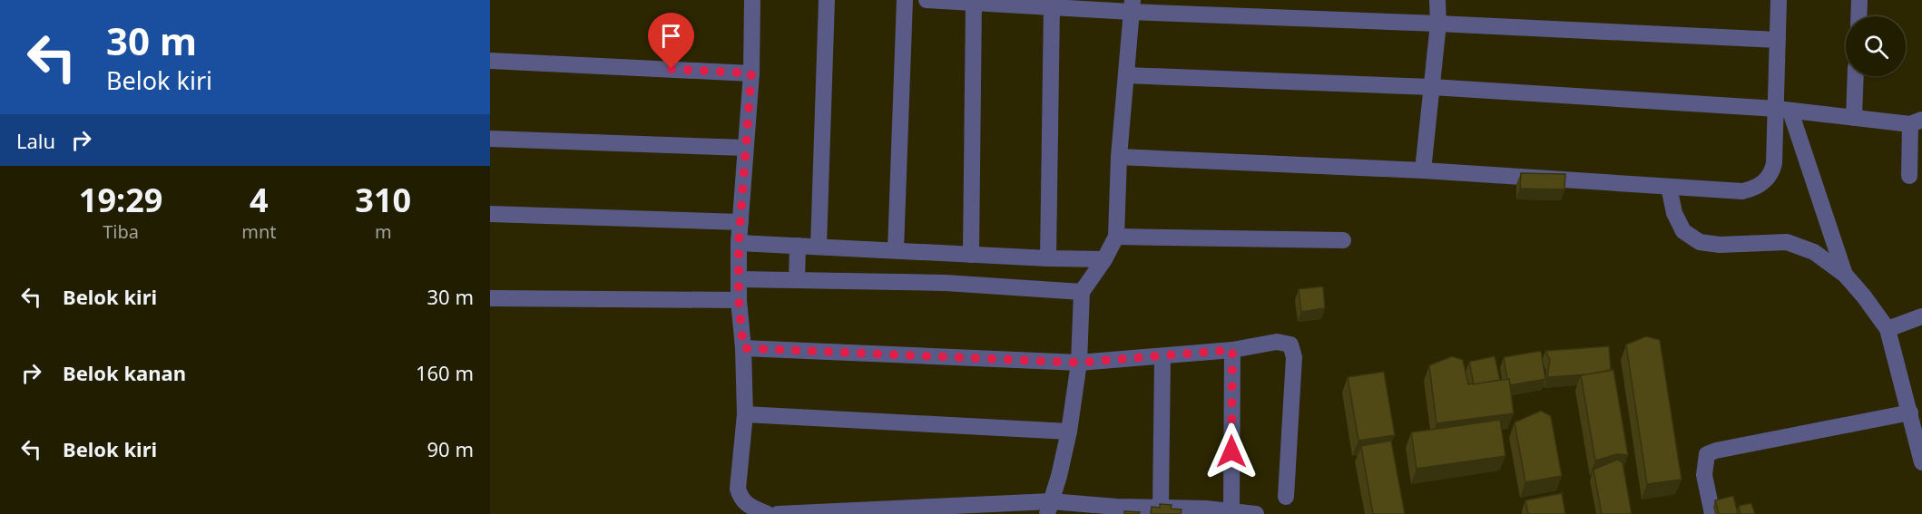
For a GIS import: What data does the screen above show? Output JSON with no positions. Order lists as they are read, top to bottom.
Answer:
{
  "page": {
    "turn": ["30 m", "Belok kiri"],
    "then": "Lalu",
    "eta": [
      "19:29",
      "Tiba",
      "4",
      "mnt",
      "310",
      "m"
    ],
    "list": [
      {
        "name": "Belok kiri",
        "value": "30 m"
      },
      {
        "name": "Belok kanan",
        "value": "160 m"
      },
      {
        "name": "Belok kiri",
        "value": "90 m"
      }
    ]
  }
}
